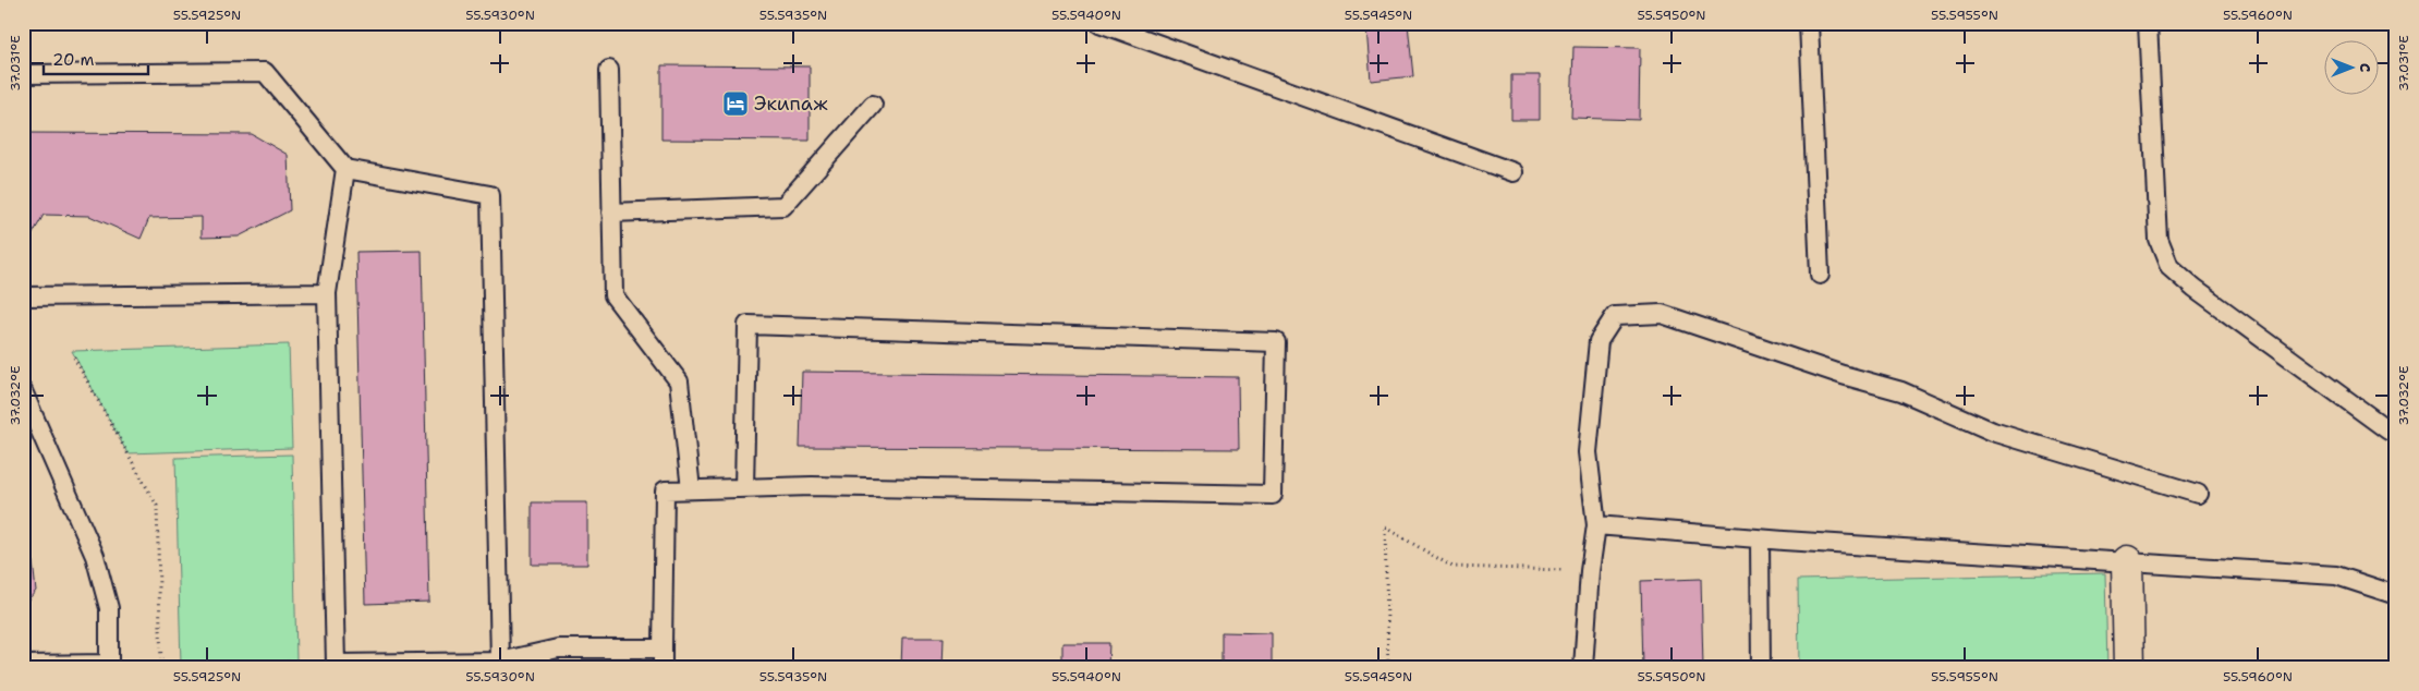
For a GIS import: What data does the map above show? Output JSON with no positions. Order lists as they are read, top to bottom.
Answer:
{
  "places": {
    "hotel": ["Экипаж"]
  },
  "scale_bar": "20 m",
  "north": "right",
  "coordinates": [
    "55.5925°N",
    "55.5930°N",
    "55.5935°N",
    "55.5940°N",
    "55.5945°N",
    "55.5950°N",
    "55.5955°N",
    "55.5960°N",
    "37.031°E",
    "37.032°E"
  ]
}
